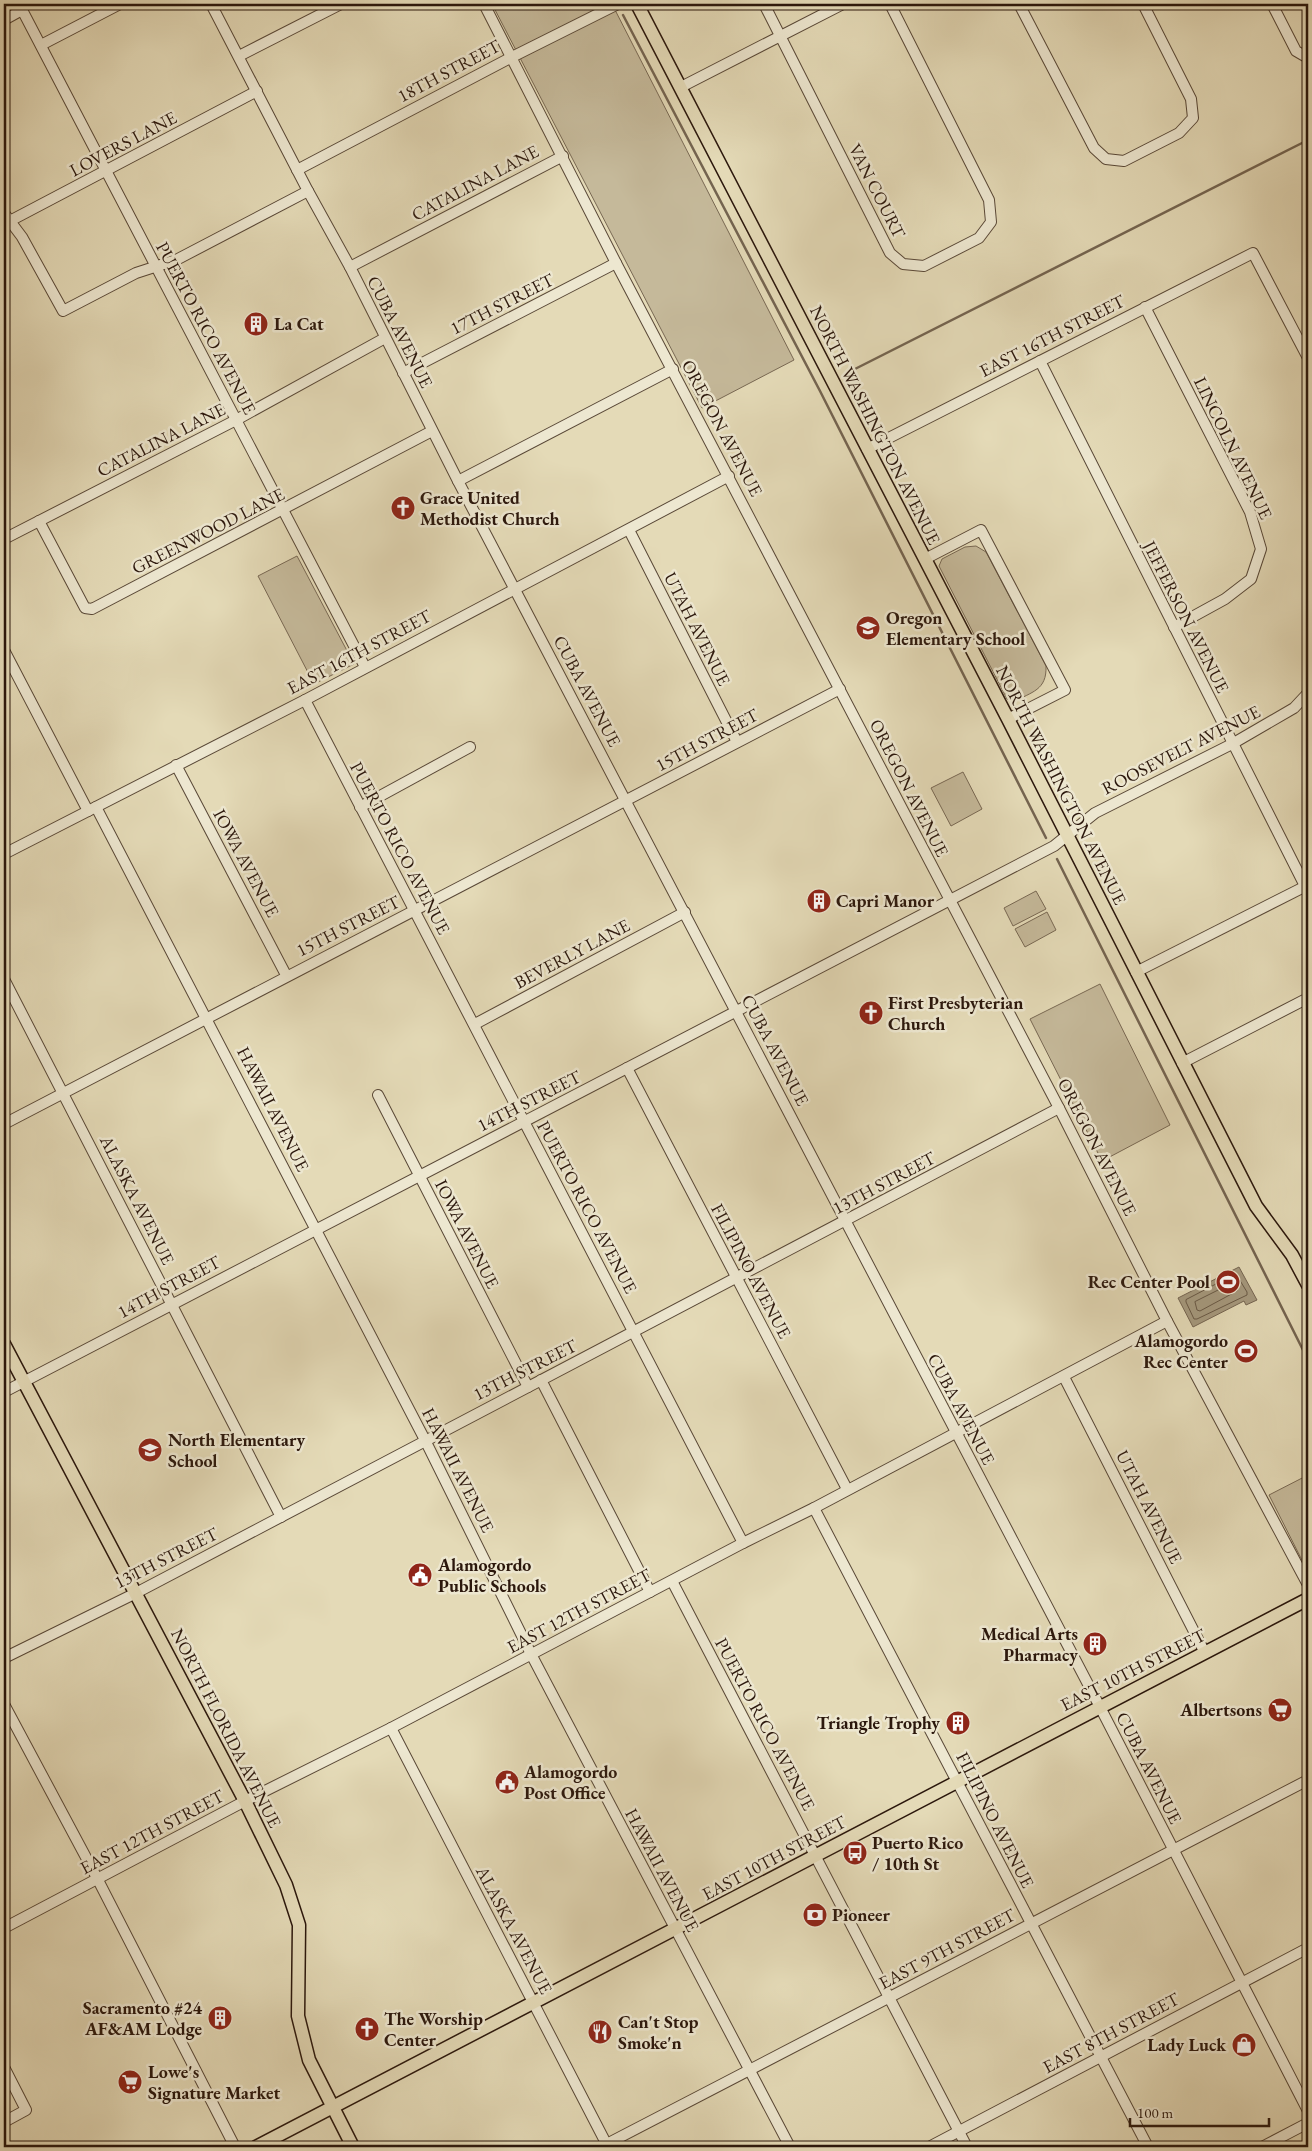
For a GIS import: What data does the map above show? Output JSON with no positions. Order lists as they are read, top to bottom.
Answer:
{
  "streets": {
    "main road": ["NORTH WASHINGTON AVENUE", "EAST 10TH STREET", "NORTH FLORIDA AVENUE"],
    "street": [
      "18TH STREET",
      "LOVERS LANE",
      "CATALINA LANE",
      "VAN COURT",
      "17TH STREET",
      "PUERTO RICO AVENUE",
      "CUBA AVENUE",
      "EAST 16TH STREET",
      "OREGON AVENUE",
      "LINCOLN AVENUE",
      "GREENWOOD LANE",
      "JEFFERSON AVENUE",
      "UTAH AVENUE",
      "15TH STREET",
      "ROOSEVELT AVENUE",
      "IOWA AVENUE",
      "BEVERLY LANE",
      "14TH STREET",
      "HAWAII AVENUE",
      "13TH STREET",
      "ALASKA AVENUE",
      "FILIPINO AVENUE",
      "EAST 12TH STREET",
      "EAST 9TH STREET",
      "EAST 8TH STREET"
    ]
  },
  "crossings": [
    ["18TH STREET", "CUBA AVENUE"],
    ["18TH STREET", "OREGON AVENUE"],
    ["LOVERS LANE", "PUERTO RICO AVENUE"],
    ["LOVERS LANE", "CUBA AVENUE"],
    ["CATALINA LANE", "PUERTO RICO AVENUE"],
    ["CATALINA LANE", "CUBA AVENUE"],
    ["CATALINA LANE", "OREGON AVENUE"],
    ["CATALINA LANE", "GREENWOOD LANE"],
    ["17TH STREET", "CUBA AVENUE"],
    ["17TH STREET", "OREGON AVENUE"],
    ["PUERTO RICO AVENUE", "EAST 16TH STREET"],
    ["PUERTO RICO AVENUE", "GREENWOOD LANE"],
    ["PUERTO RICO AVENUE", "15TH STREET"],
    ["PUERTO RICO AVENUE", "BEVERLY LANE"],
    ["PUERTO RICO AVENUE", "14TH STREET"],
    ["PUERTO RICO AVENUE", "13TH STREET"],
    ["PUERTO RICO AVENUE", "EAST 12TH STREET"],
    ["PUERTO RICO AVENUE", "EAST 10TH STREET"],
    ["PUERTO RICO AVENUE", "EAST 9TH STREET"],
    ["PUERTO RICO AVENUE", "EAST 8TH STREET"],
    ["CUBA AVENUE", "EAST 16TH STREET"],
    ["CUBA AVENUE", "GREENWOOD LANE"],
    ["CUBA AVENUE", "15TH STREET"],
    ["CUBA AVENUE", "BEVERLY LANE"],
    ["CUBA AVENUE", "14TH STREET"],
    ["CUBA AVENUE", "13TH STREET"],
    ["CUBA AVENUE", "EAST 12TH STREET"],
    ["CUBA AVENUE", "EAST 10TH STREET"],
    ["CUBA AVENUE", "EAST 9TH STREET"],
    ["CUBA AVENUE", "EAST 8TH STREET"],
    ["EAST 16TH STREET", "NORTH WASHINGTON AVENUE"],
    ["EAST 16TH STREET", "OREGON AVENUE"],
    ["EAST 16TH STREET", "LINCOLN AVENUE"],
    ["EAST 16TH STREET", "JEFFERSON AVENUE"],
    ["EAST 16TH STREET", "UTAH AVENUE"],
    ["EAST 16TH STREET", "IOWA AVENUE"],
    ["EAST 16TH STREET", "HAWAII AVENUE"],
    ["NORTH WASHINGTON AVENUE", "ROOSEVELT AVENUE"],
    ["NORTH WASHINGTON AVENUE", "14TH STREET"],
    ["OREGON AVENUE", "15TH STREET"],
    ["OREGON AVENUE", "14TH STREET"],
    ["OREGON AVENUE", "13TH STREET"],
    ["OREGON AVENUE", "EAST 12TH STREET"],
    ["LINCOLN AVENUE", "JEFFERSON AVENUE"],
    ["JEFFERSON AVENUE", "ROOSEVELT AVENUE"],
    ["UTAH AVENUE", "15TH STREET"],
    ["UTAH AVENUE", "EAST 12TH STREET"],
    ["UTAH AVENUE", "EAST 10TH STREET"],
    ["15TH STREET", "IOWA AVENUE"],
    ["15TH STREET", "HAWAII AVENUE"],
    ["15TH STREET", "ALASKA AVENUE"],
    ["ROOSEVELT AVENUE", "14TH STREET"],
    ["IOWA AVENUE", "14TH STREET"],
    ["IOWA AVENUE", "13TH STREET"],
    ["14TH STREET", "HAWAII AVENUE"],
    ["14TH STREET", "ALASKA AVENUE"],
    ["14TH STREET", "FILIPINO AVENUE"],
    ["14TH STREET", "NORTH FLORIDA AVENUE"],
    ["HAWAII AVENUE", "13TH STREET"],
    ["HAWAII AVENUE", "EAST 12TH STREET"],
    ["HAWAII AVENUE", "EAST 10TH STREET"],
    ["HAWAII AVENUE", "EAST 9TH STREET"],
    ["13TH STREET", "ALASKA AVENUE"],
    ["13TH STREET", "FILIPINO AVENUE"],
    ["13TH STREET", "NORTH FLORIDA AVENUE"],
    ["ALASKA AVENUE", "EAST 12TH STREET"],
    ["ALASKA AVENUE", "EAST 10TH STREET"],
    ["ALASKA AVENUE", "EAST 9TH STREET"],
    ["FILIPINO AVENUE", "EAST 12TH STREET"],
    ["FILIPINO AVENUE", "EAST 10TH STREET"],
    ["FILIPINO AVENUE", "EAST 9TH STREET"],
    ["FILIPINO AVENUE", "EAST 8TH STREET"],
    ["EAST 12TH STREET", "NORTH FLORIDA AVENUE"],
    ["EAST 10TH STREET", "NORTH FLORIDA AVENUE"]
  ],
  "places": {
    "building": [
      "La Cat",
      "Capri Manor",
      "Medical Arts Pharmacy",
      "Triangle Trophy",
      "Sacramento #24 AF&AM Lodge"
    ],
    "church": ["Grace United Methodist Church", "First Presbyterian Church", "The Worship Center"],
    "school or university": ["Oregon Elementary School", "North Elementary School"],
    "sports": ["Rec Center Pool", "Alamogordo Rec Center"],
    "public building": ["Alamogordo Public Schools", "Alamogordo Post Office"],
    "supermarket": ["Albertsons", "Lowe's Signature Market"],
    "bus stop": ["Puerto Rico / 10th St"],
    "bank": ["Pioneer"],
    "restaurant": ["Can't Stop Smoke'n"],
    "shop": ["Lady Luck"]
  },
  "scale_bar": "100 m"
}
